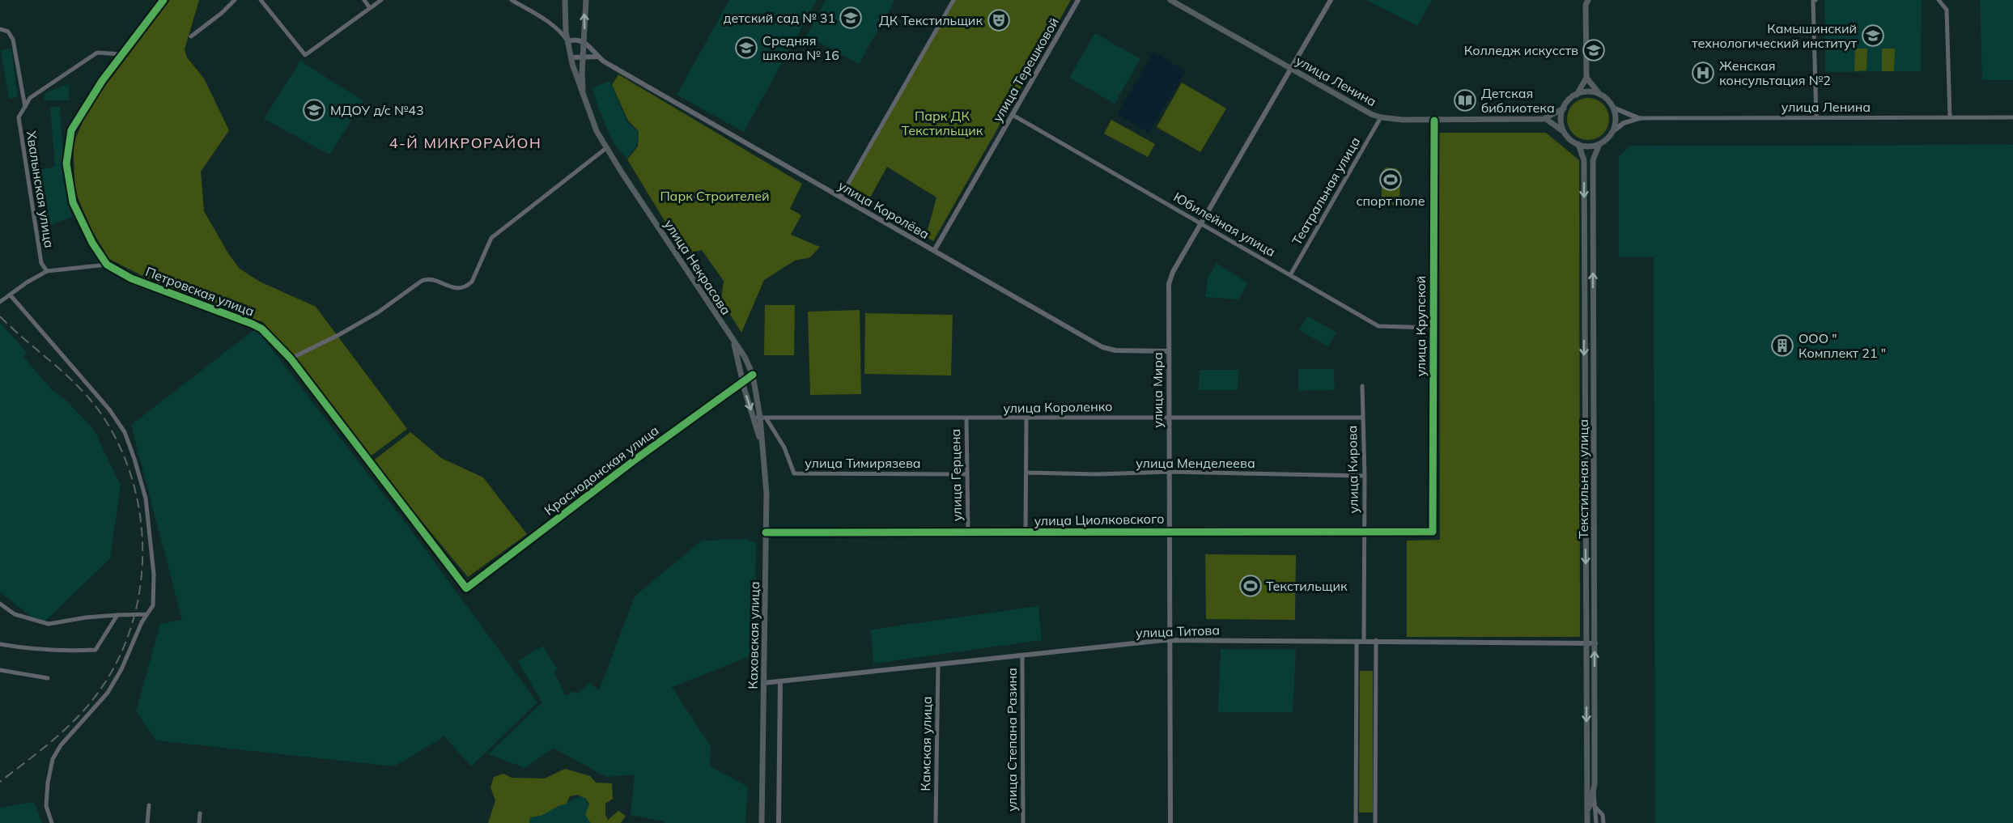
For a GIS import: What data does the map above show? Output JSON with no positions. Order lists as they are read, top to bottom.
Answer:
{
  "streets": {
    "main road": [
      "улица Ленина",
      "улица Некрасова",
      "Текстильная улица",
      "Каховская улица"
    ],
    "street": [
      "улица Терешковой",
      "Хвалынская улица",
      "Театральная улица",
      "улица Королёва",
      "Юбилейная улица",
      "Петровская улица",
      "улица Крупской",
      "улица Мира",
      "улица Короленко",
      "улица Тимирязева",
      "улица Менделеева",
      "улица Кирова",
      "Краснодонская улица",
      "улица Герцена",
      "улица Циолковского",
      "улица Титова",
      "улица Степана Разина",
      "Камская улица"
    ]
  },
  "crossings": [
    ["улица Терешковой", "улица Королёва"],
    ["улица Терешковой", "Юбилейная улица"],
    ["улица Ленина", "Театральная улица"],
    ["улица Ленина", "улица Крупской"],
    ["улица Ленина", "улица Мира"],
    ["улица Ленина", "Текстильная улица"],
    ["Театральная улица", "Юбилейная улица"],
    ["улица Королёва", "улица Некрасова"],
    ["улица Королёва", "улица Мира"],
    ["Юбилейная улица", "улица Крупской"],
    ["Юбилейная улица", "улица Мира"],
    ["улица Некрасова", "Краснодонская улица"],
    ["улица Некрасова", "Каховская улица"],
    ["Петровская улица", "Краснодонская улица"],
    ["улица Крупской", "улица Циолковского"],
    ["улица Мира", "улица Короленко"],
    ["улица Мира", "улица Менделеева"],
    ["улица Мира", "улица Циолковского"],
    ["улица Мира", "улица Титова"],
    ["улица Короленко", "улица Тимирязева"],
    ["улица Короленко", "улица Кирова"],
    ["улица Короленко", "улица Герцена"],
    ["улица Короленко", "Каховская улица"],
    ["улица Тимирязева", "улица Герцена"],
    ["улица Тимирязева", "Каховская улица"],
    ["улица Менделеева", "улица Кирова"],
    ["улица Кирова", "улица Циолковского"],
    ["улица Кирова", "улица Титова"],
    ["Краснодонская улица", "Каховская улица"],
    ["улица Герцена", "улица Циолковского"],
    ["Текстильная улица", "улица Титова"],
    ["улица Циолковского", "Каховская улица"],
    ["улица Титова", "Каховская улица"],
    ["улица Титова", "улица Степана Разина"],
    ["улица Титова", "Камская улица"]
  ],
  "districts": ["4-Й МИКРОРАЙОН"],
  "parks": ["Парк ДК Текстильщик", "Парк Строителей"],
  "places": {
    "school or university": [
      "детский сад № 31",
      "Камышинский технологический институт",
      "Средняя школа № 16",
      "Колледж искусств",
      "МДОУ д/с №43"
    ],
    "theatre": ["ДК Текстильщик"],
    "hospital": ["Женская консультация №2"],
    "library": ["Детская библиотека"],
    "sports": ["спорт поле", "Текстильщик"],
    "building": ["ООО \" Комплект 21 \""]
  }
}
